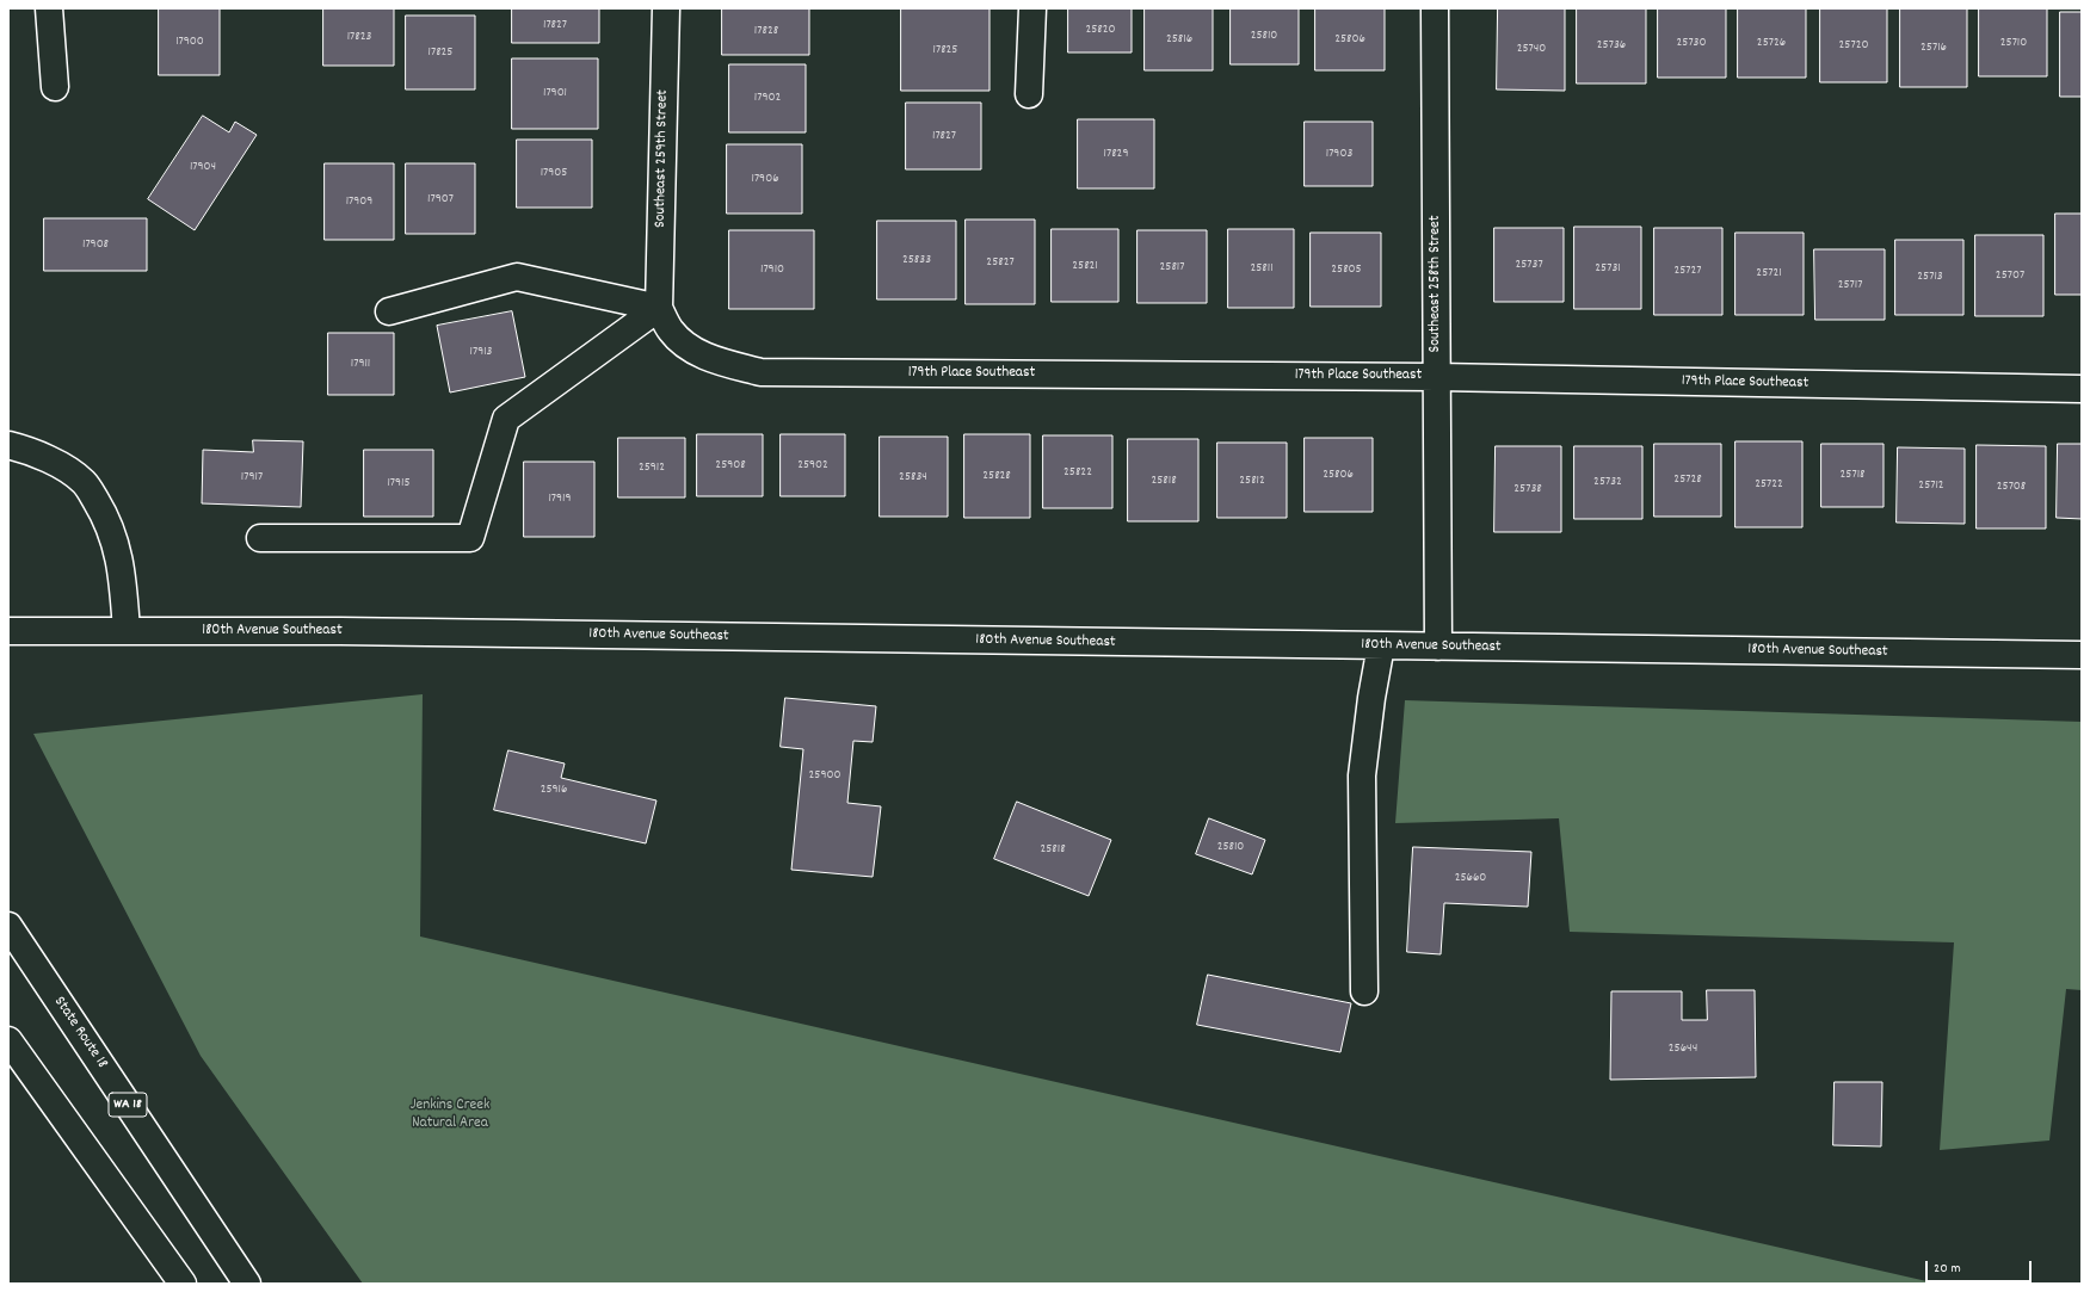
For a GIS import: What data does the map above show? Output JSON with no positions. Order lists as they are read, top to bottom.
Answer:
{
  "streets": {
    "main road": [
      "Southeast 259th Street",
      "Southeast 258th Street",
      "179th Place Southeast",
      "180th Avenue Southeast",
      "State Route 18",
      "WA 18"
    ]
  },
  "crossings": [
    ["Southeast 259th Street", "179th Place Southeast"],
    ["Southeast 258th Street", "179th Place Southeast"],
    ["Southeast 258th Street", "180th Avenue Southeast"]
  ],
  "parks": ["Jenkins Creek Natural Area"],
  "house_numbers": [
    "17827",
    "25820",
    "17828",
    "25810",
    "17823",
    "25816",
    "25806",
    "17900",
    "25730",
    "25726",
    "25710",
    "25736",
    "25720",
    "25716",
    "25740",
    "17825",
    "17825",
    "17901",
    "17902",
    "17827",
    "17829",
    "17903",
    "17904",
    "17905",
    "17906",
    "17907",
    "17909",
    "17908",
    "25833",
    "25827",
    "25737",
    "25821",
    "25817",
    "25811",
    "25731",
    "17910",
    "25805",
    "25727",
    "25721",
    "25707",
    "25713",
    "25717",
    "17913",
    "17911",
    "25908",
    "25902",
    "25912",
    "25822",
    "25806",
    "25718",
    "25828",
    "17917",
    "25834",
    "25728",
    "25818",
    "25812",
    "25732",
    "17915",
    "25722",
    "25712",
    "25708",
    "25738",
    "17919",
    "25900",
    "25916",
    "25810",
    "25818",
    "25660",
    "25644"
  ],
  "scale_bar": "20 m"
}
